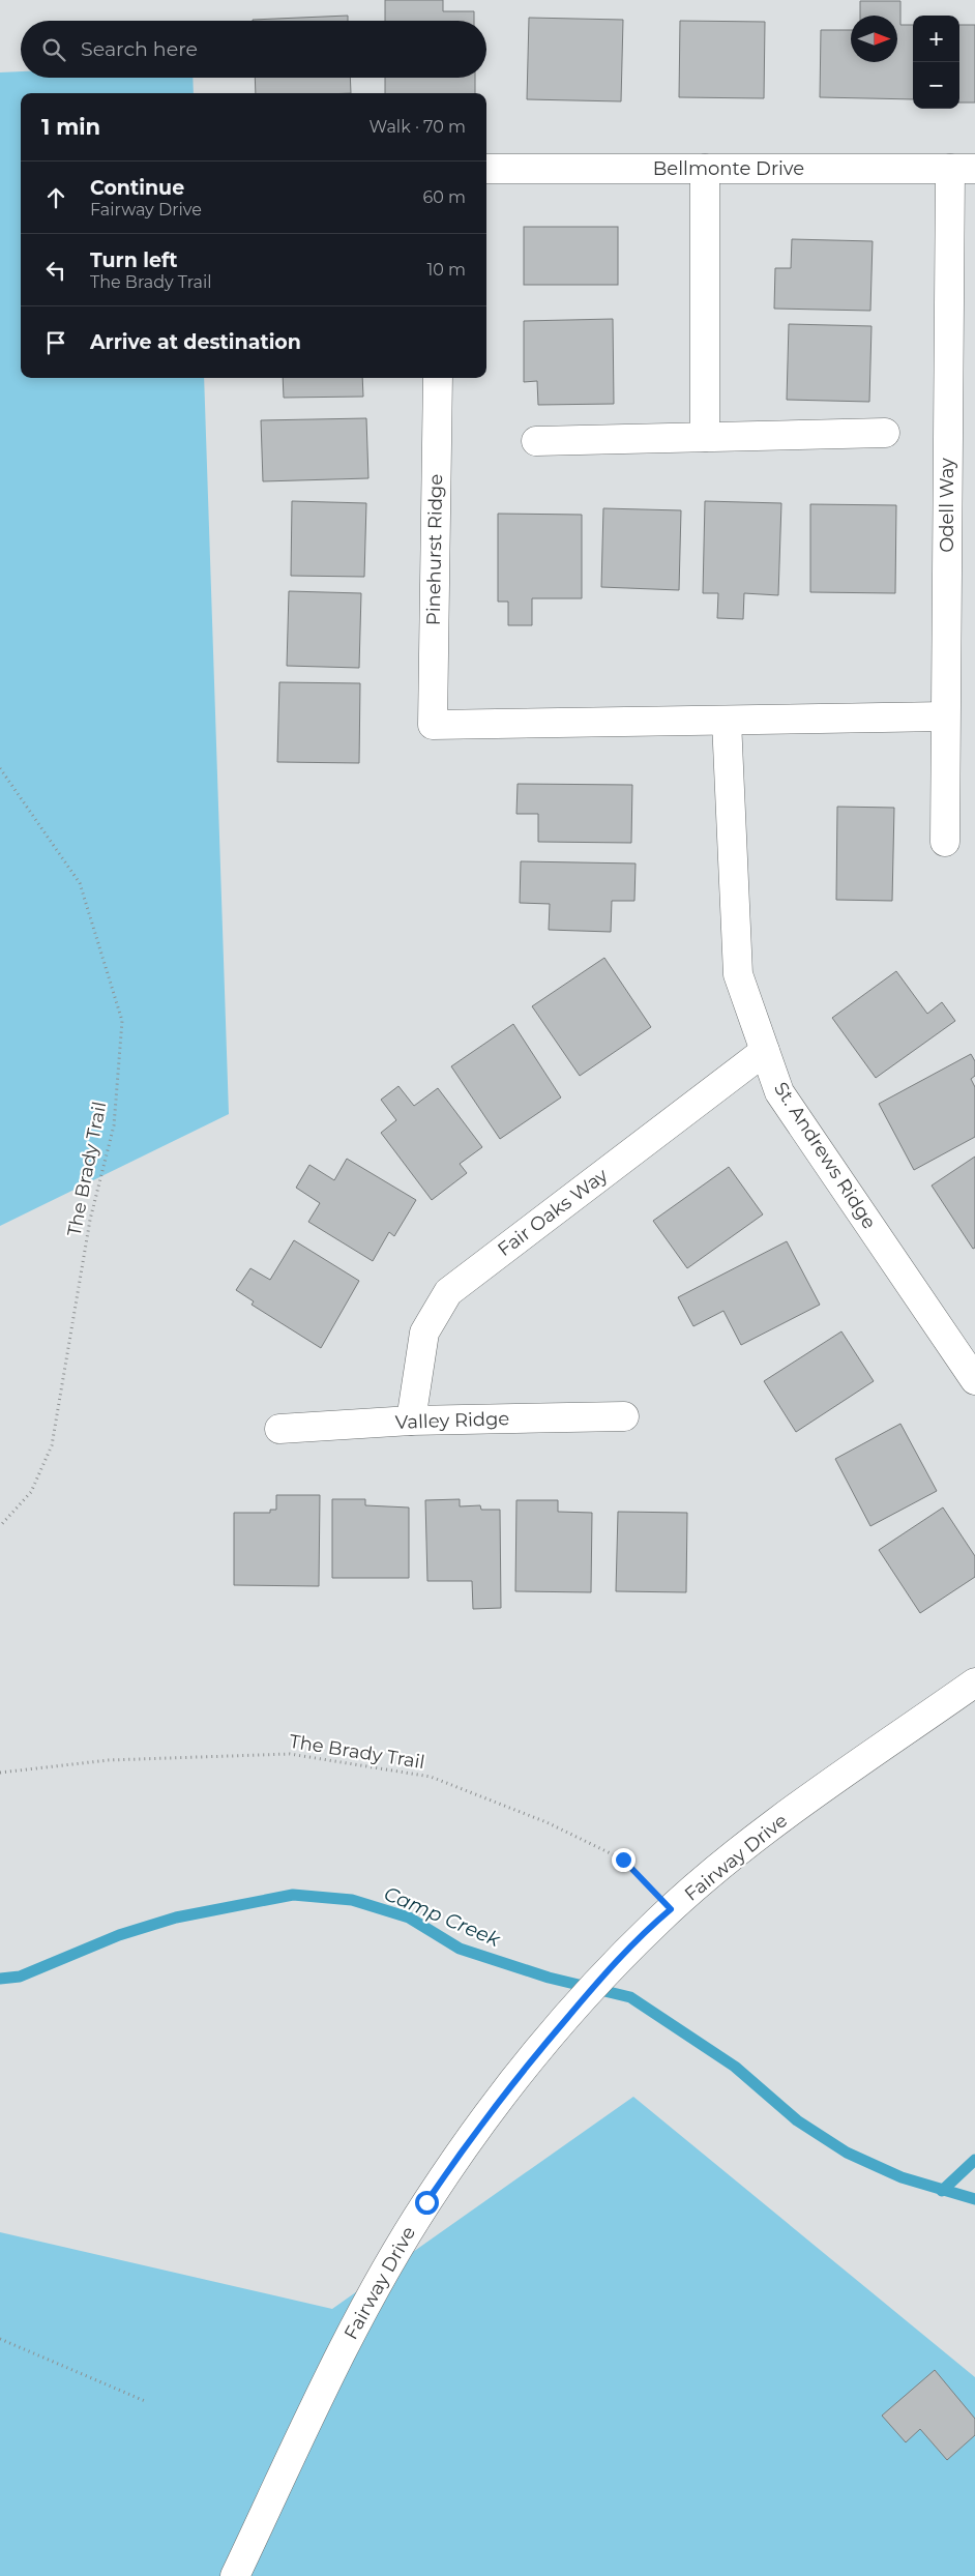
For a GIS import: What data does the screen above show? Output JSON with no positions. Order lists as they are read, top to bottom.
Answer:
{
  "streets": {
    "street": [
      "Bellmonte Drive",
      "Odell Way",
      "Pinehurst Ridge",
      "St. Andrews Ridge",
      "Fair Oaks Way",
      "Valley Ridge",
      "Fairway Drive"
    ],
    "path": ["The Brady Trail"]
  },
  "crossings": [
    ["Bellmonte Drive", "Odell Way"],
    ["Pinehurst Ridge", "St. Andrews Ridge"],
    ["St. Andrews Ridge", "Fair Oaks Way"],
    ["The Brady Trail", "Fairway Drive"],
    ["Fair Oaks Way", "Valley Ridge"]
  ],
  "water": ["Camp Creek"],
  "north": "right",
  "page": {
    "map_buttons": ["+", "−"],
    "search": "Search here",
    "heading": ["1 min", "Walk · 70 m"],
    "list": [
      ["Continue", "Fairway Drive", "60 m"],
      ["Turn left", "The Brady Trail", "10 m"],
      "Arrive at destination"
    ]
  }
}
